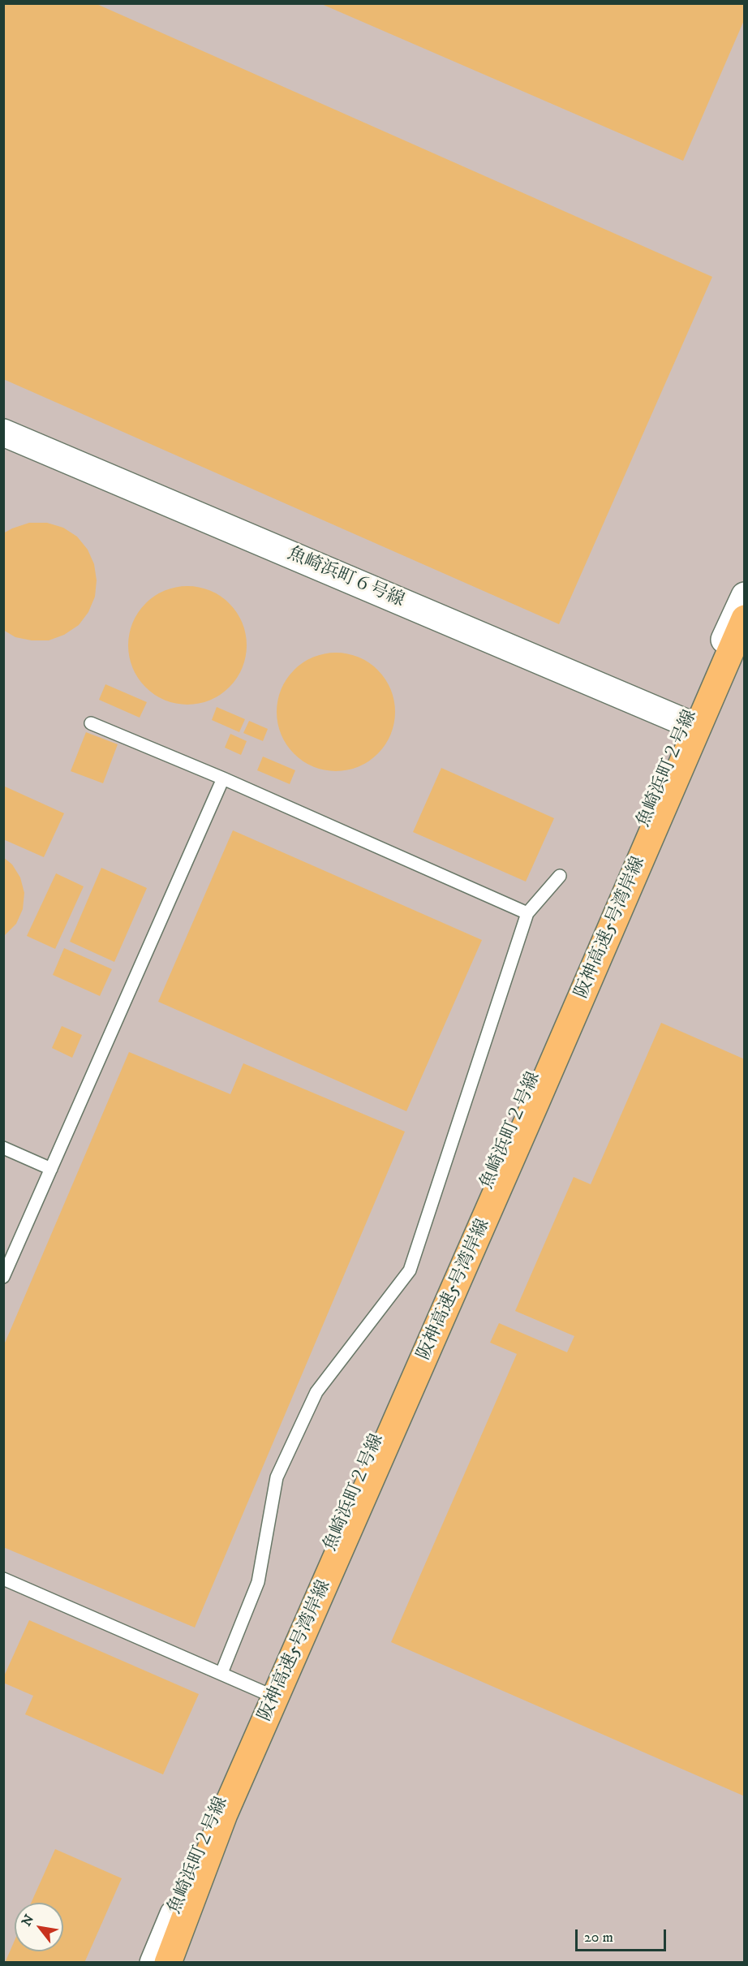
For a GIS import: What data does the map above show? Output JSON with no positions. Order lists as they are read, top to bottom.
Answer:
{
  "streets": {
    "highway": ["阪神高速5号湾岸線"],
    "street": ["魚崎浜町６号線", "魚崎浜町２号線"]
  },
  "crossings": [
    ["魚崎浜町６号線", "魚崎浜町２号線"]
  ],
  "scale_bar": "20 m",
  "north": "top left"
}
